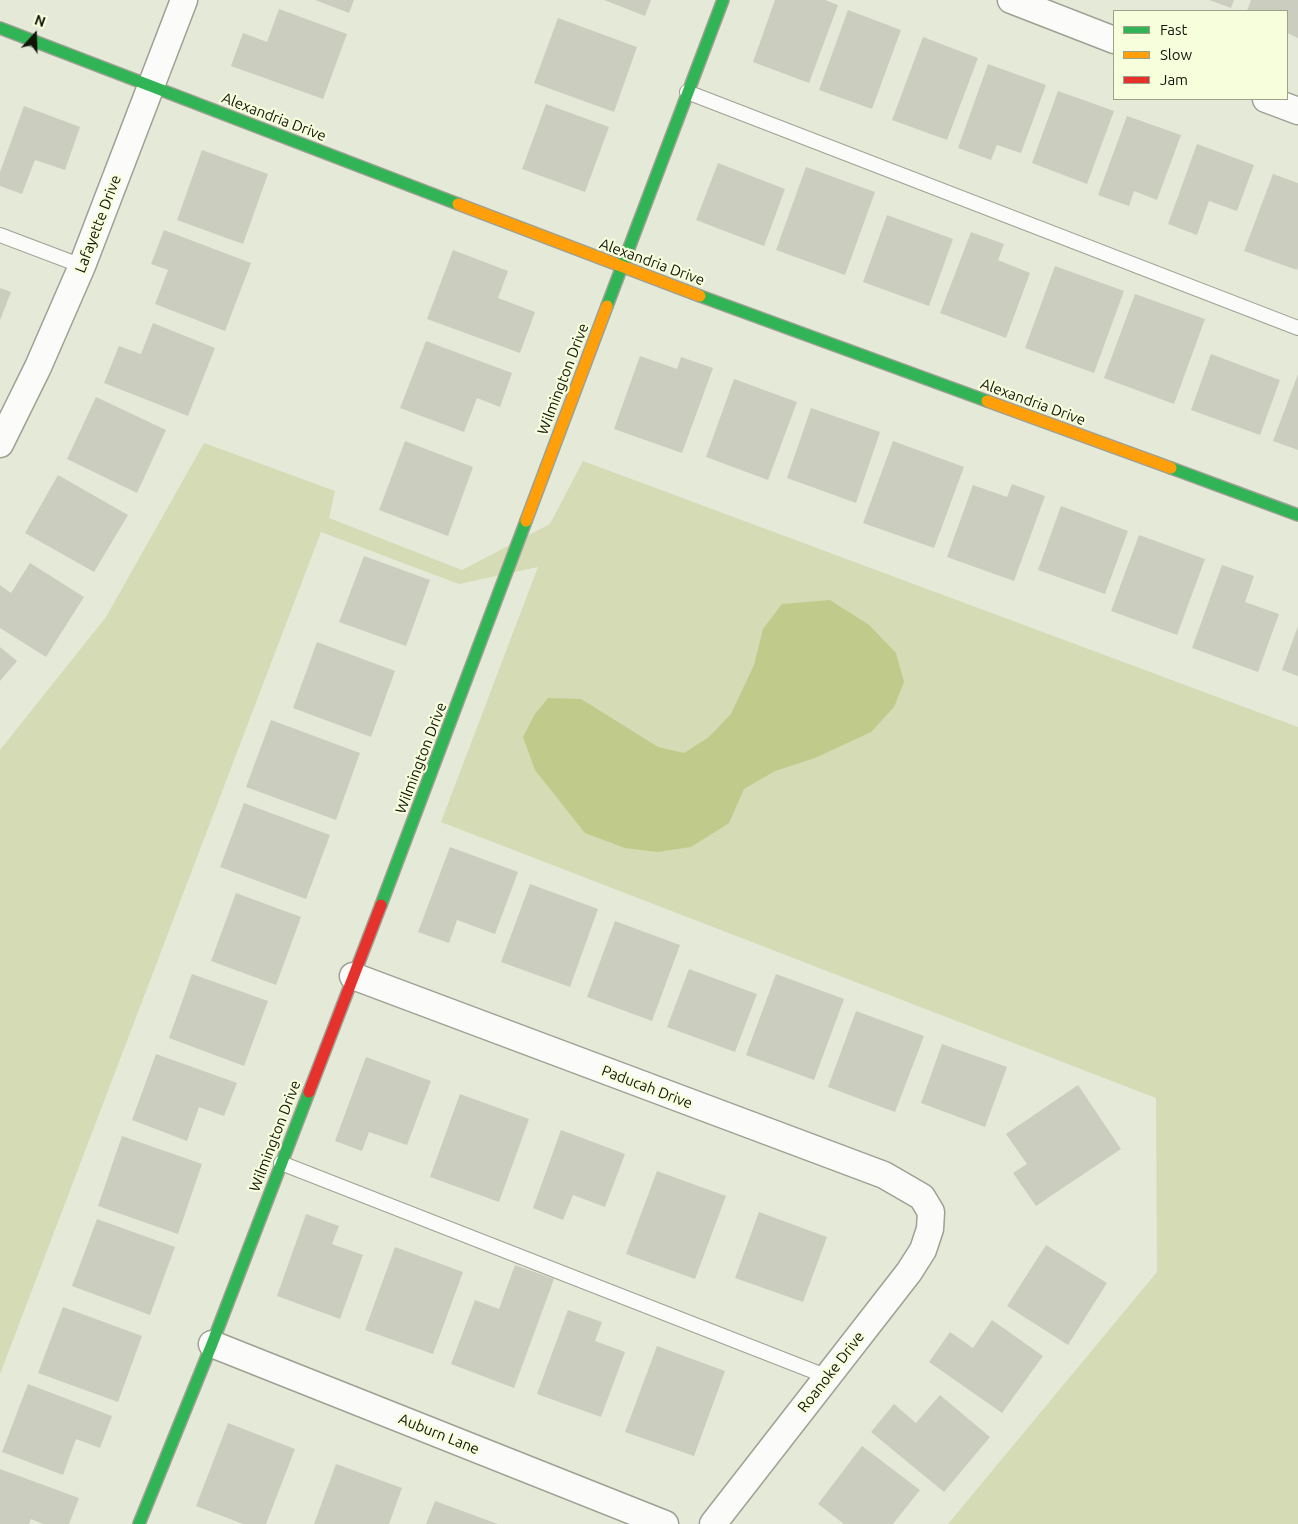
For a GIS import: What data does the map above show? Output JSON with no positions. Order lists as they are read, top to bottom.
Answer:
{
  "streets": {
    "street": [
      "Alexandria Drive",
      "Lafayette Drive",
      "Wilmington Drive",
      "Paducah Drive",
      "Roanoke Drive",
      "Auburn Lane"
    ]
  },
  "crossings": [
    ["Alexandria Drive", "Lafayette Drive"],
    ["Alexandria Drive", "Wilmington Drive"],
    ["Wilmington Drive", "Paducah Drive"],
    ["Wilmington Drive", "Auburn Lane"],
    ["Paducah Drive", "Roanoke Drive"]
  ],
  "legend": ["Fast", "Slow", "Jam"],
  "north": "top"
}
